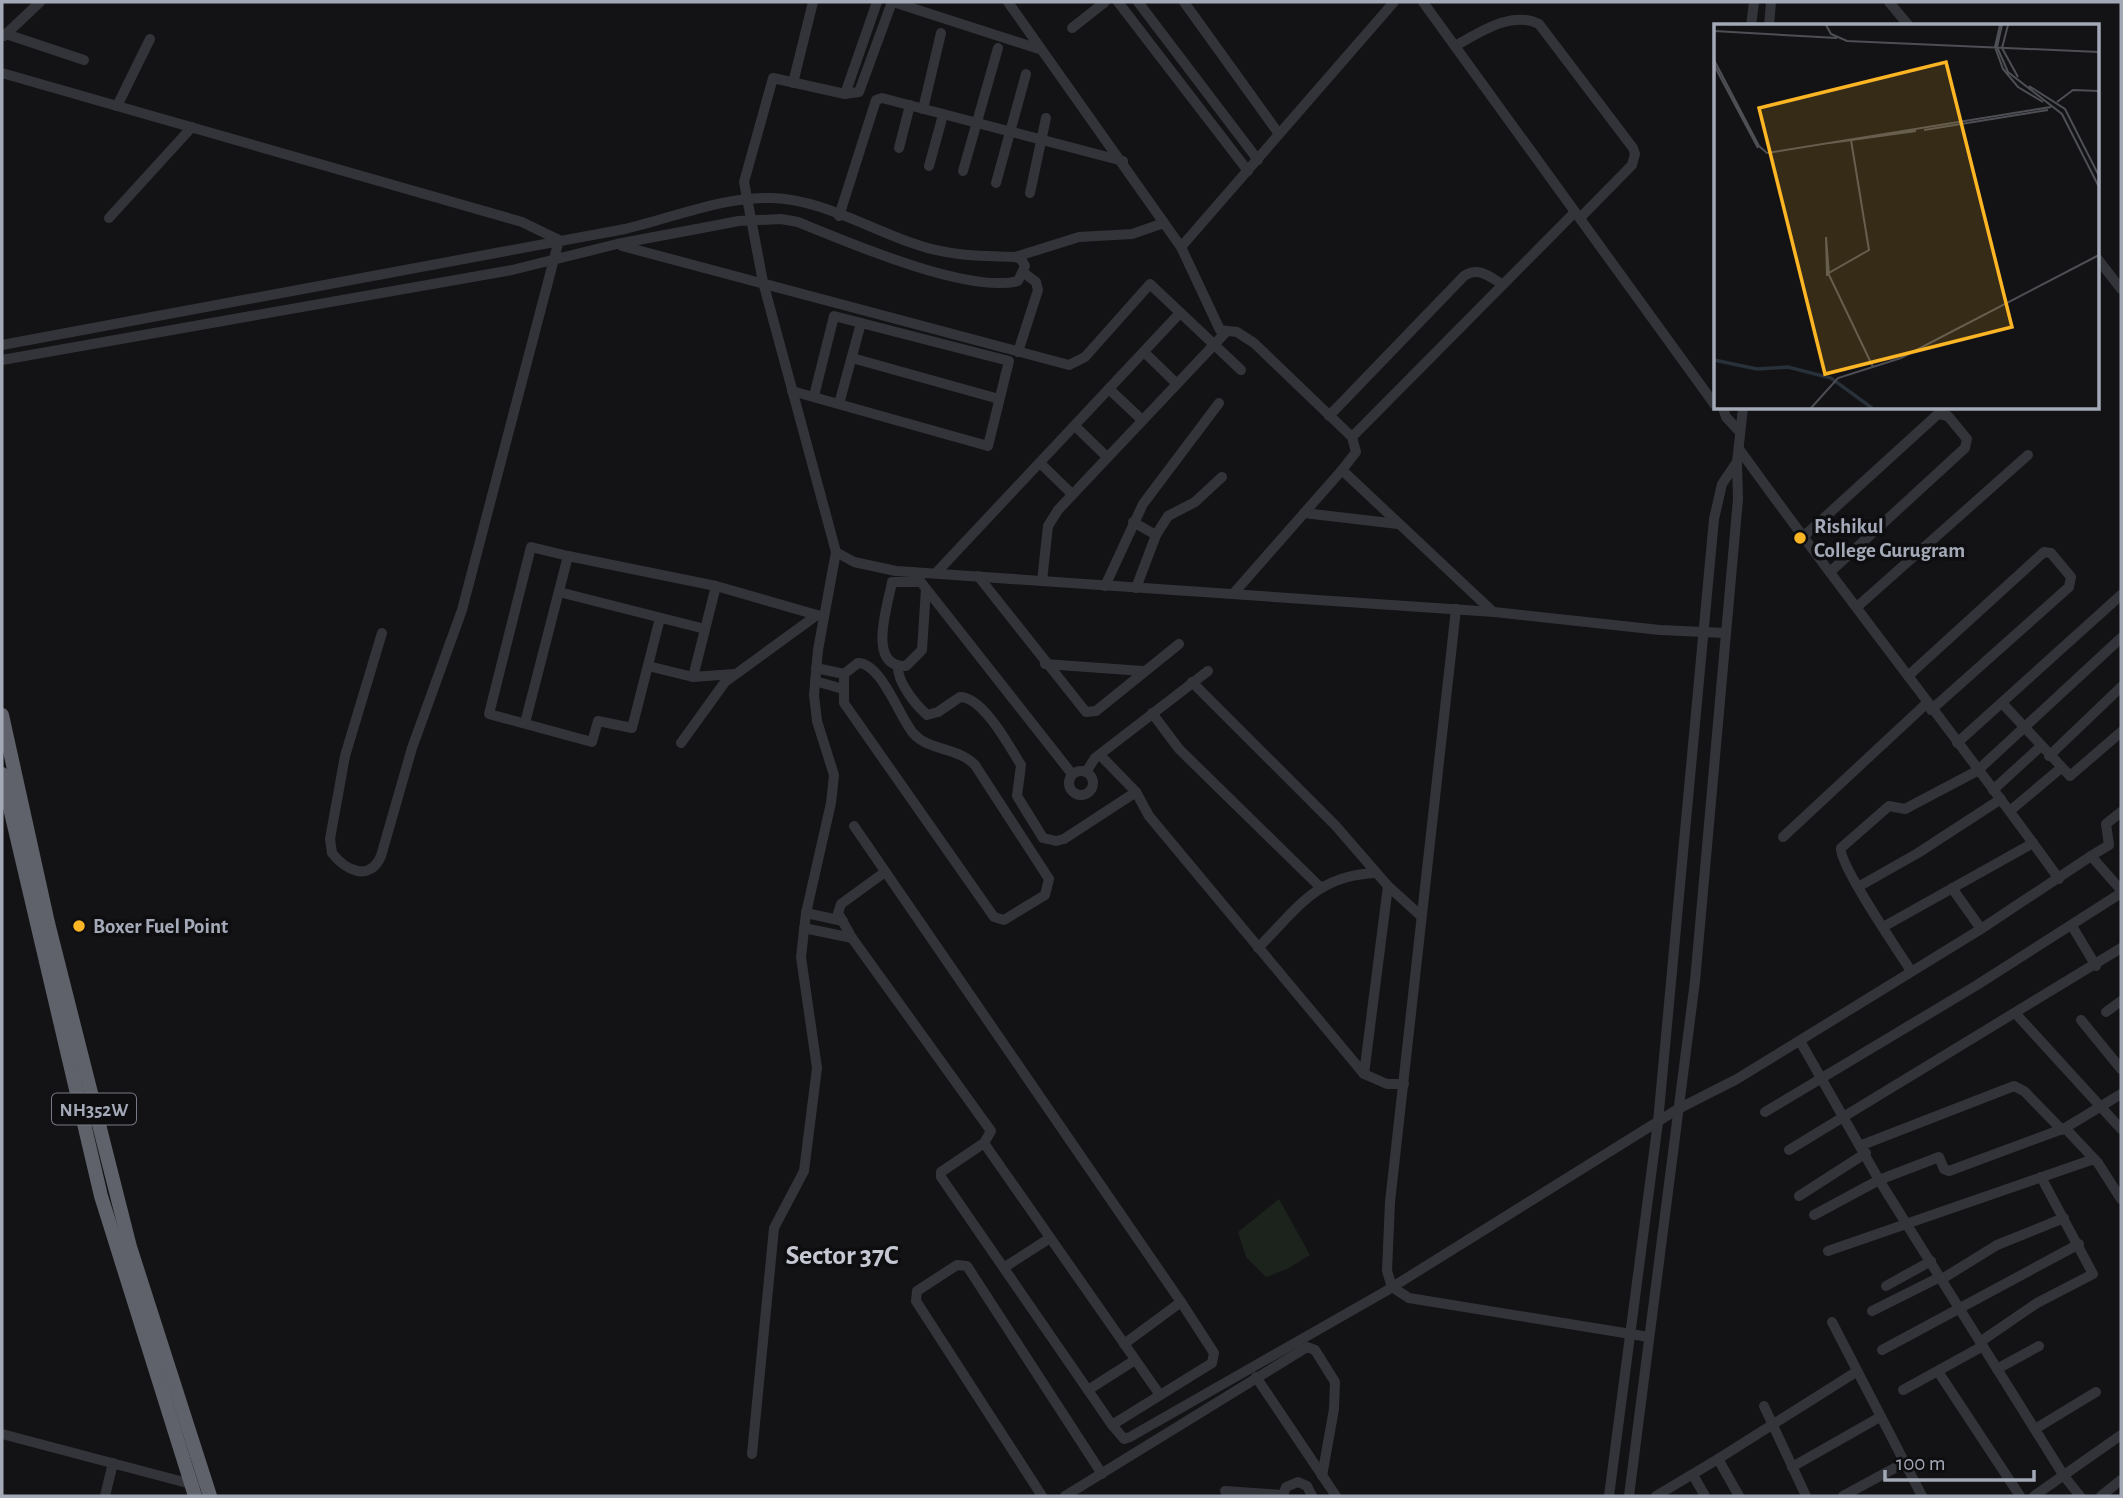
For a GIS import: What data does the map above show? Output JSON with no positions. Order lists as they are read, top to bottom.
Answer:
{
  "streets": {
    "highway": ["NH352W"]
  },
  "districts": ["Sector 37C"],
  "places": ["Rishikul College Gurugram", "Boxer Fuel Point"],
  "scale_bar": "100 m"
}
